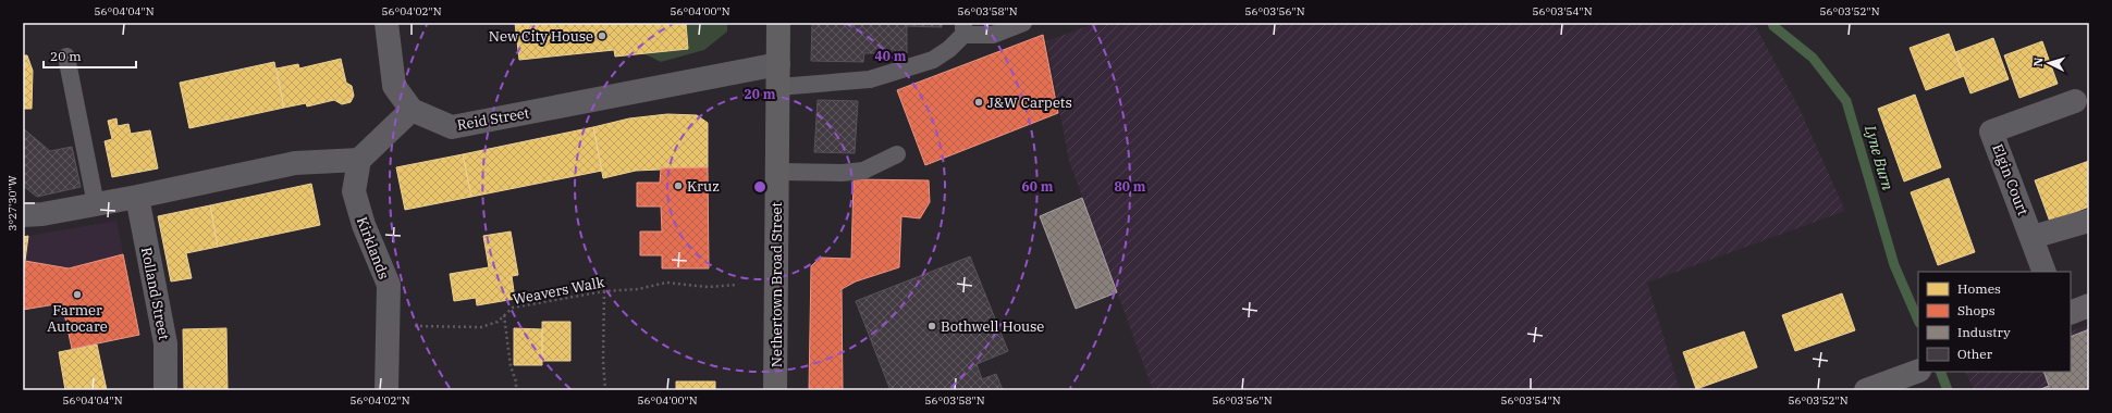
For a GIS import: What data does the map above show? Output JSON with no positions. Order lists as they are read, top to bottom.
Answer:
{
  "streets": {
    "main road": ["Nethertown Broad Street"],
    "street": [
      "Reid Street",
      "Elgin Court",
      "Kirklands",
      "Rolland Street"
    ],
    "path": ["Weavers Walk"]
  },
  "crossings": [
    ["Reid Street", "Nethertown Broad Street"],
    ["Kirklands", "Weavers Walk"]
  ],
  "water": ["Lyne Burn"],
  "places": [
    "New City House",
    "J&W Carpets",
    "Kruz",
    "Farmer Autocare",
    "Bothwell House"
  ],
  "legend": [
    "Homes",
    "Shops",
    "Industry",
    "Other"
  ],
  "scale_bar": "20 m",
  "north": "left",
  "coordinates": [
    "56°04'04\"N",
    "56°04'02\"N",
    "56°04'00\"N",
    "56°03'58\"N",
    "56°03'56\"N",
    "56°03'54\"N",
    "56°03'52\"N",
    "3°27'30\"W"
  ],
  "rings": [
    "40 m",
    "20 m",
    "60 m",
    "80 m"
  ]
}
